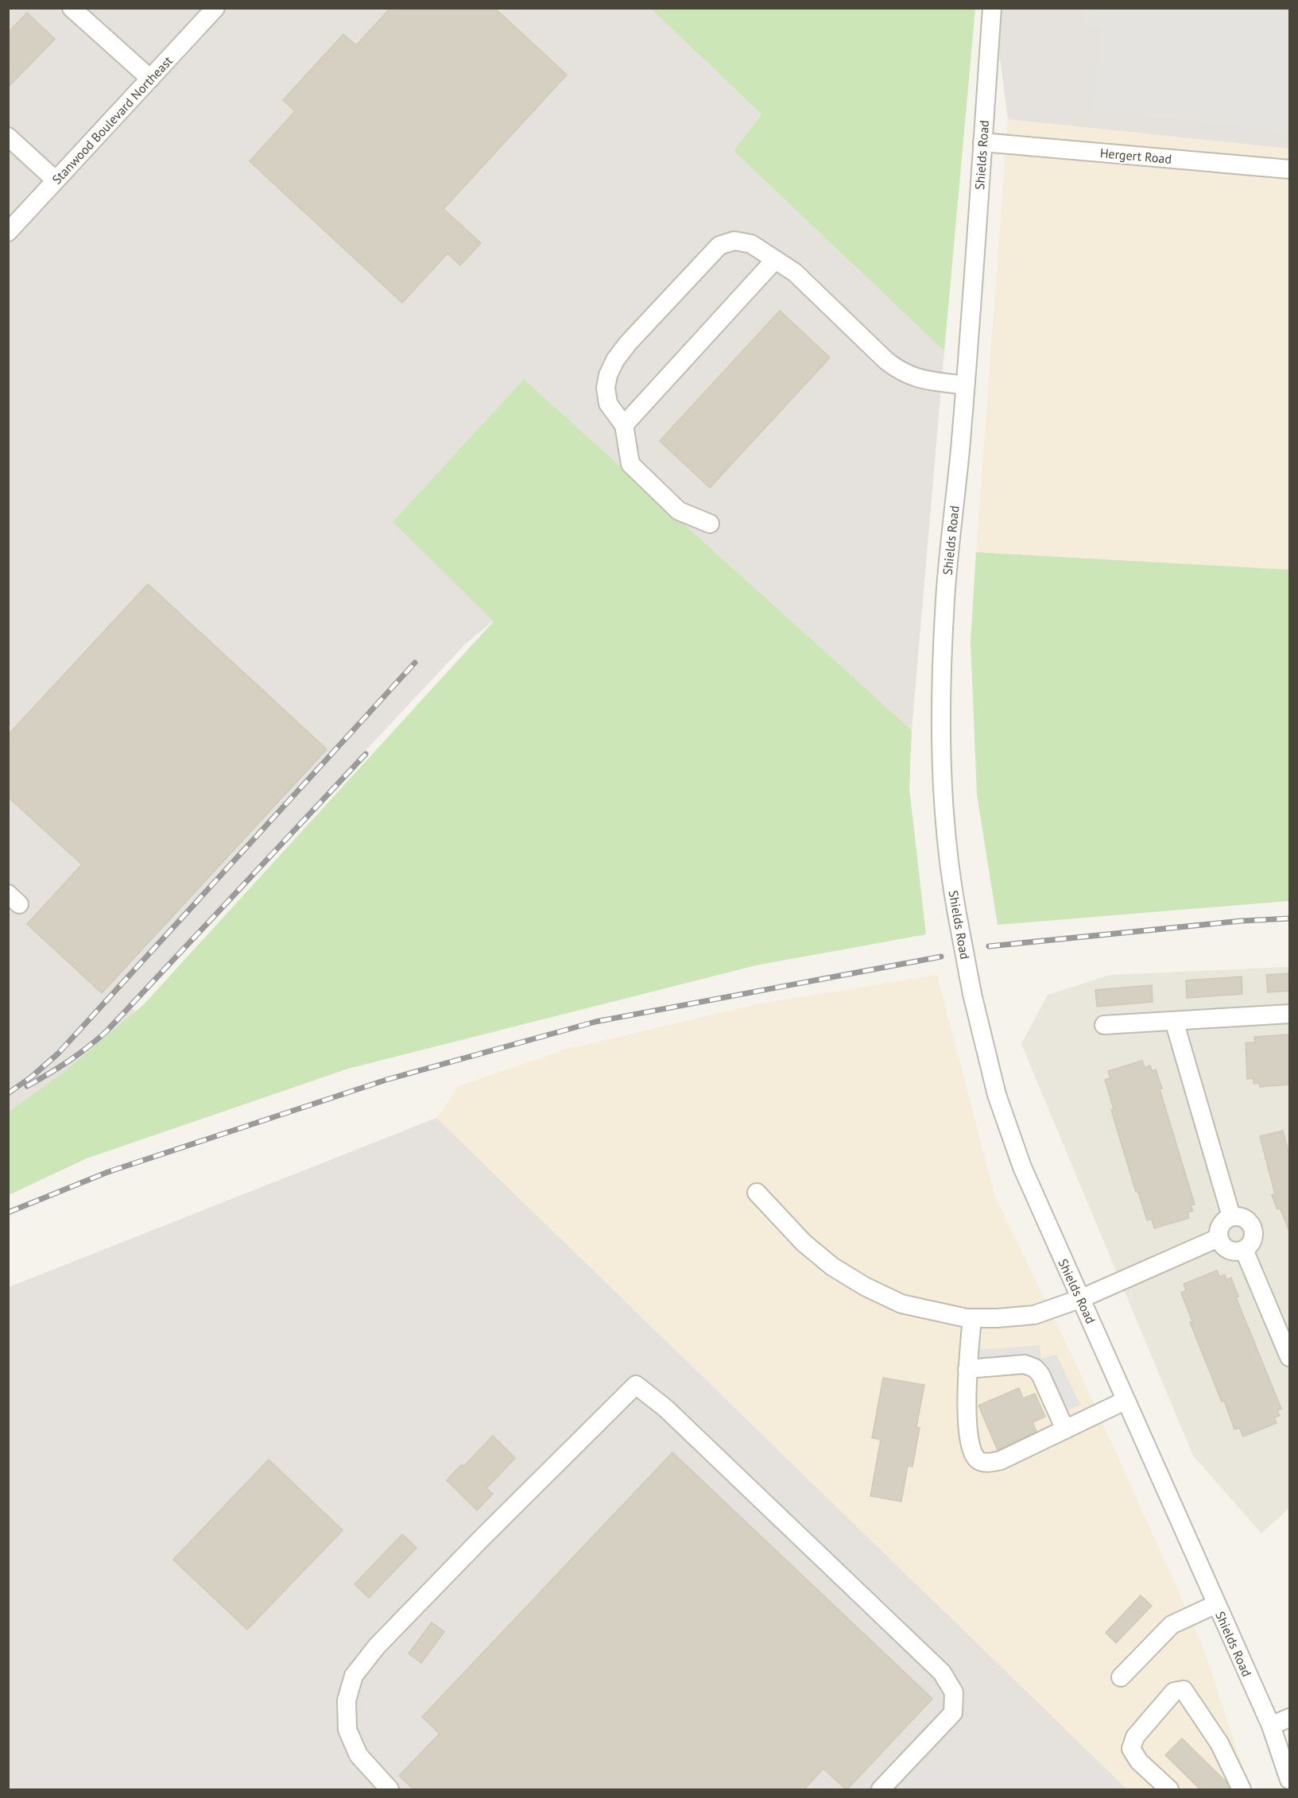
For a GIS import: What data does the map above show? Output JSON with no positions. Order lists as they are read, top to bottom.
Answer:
{
  "streets": {
    "street": ["Stanwood Boulevard Northeast", "Shields Road", "Hergert Road"]
  },
  "crossings": [
    ["Shields Road", "Hergert Road"]
  ]
}
